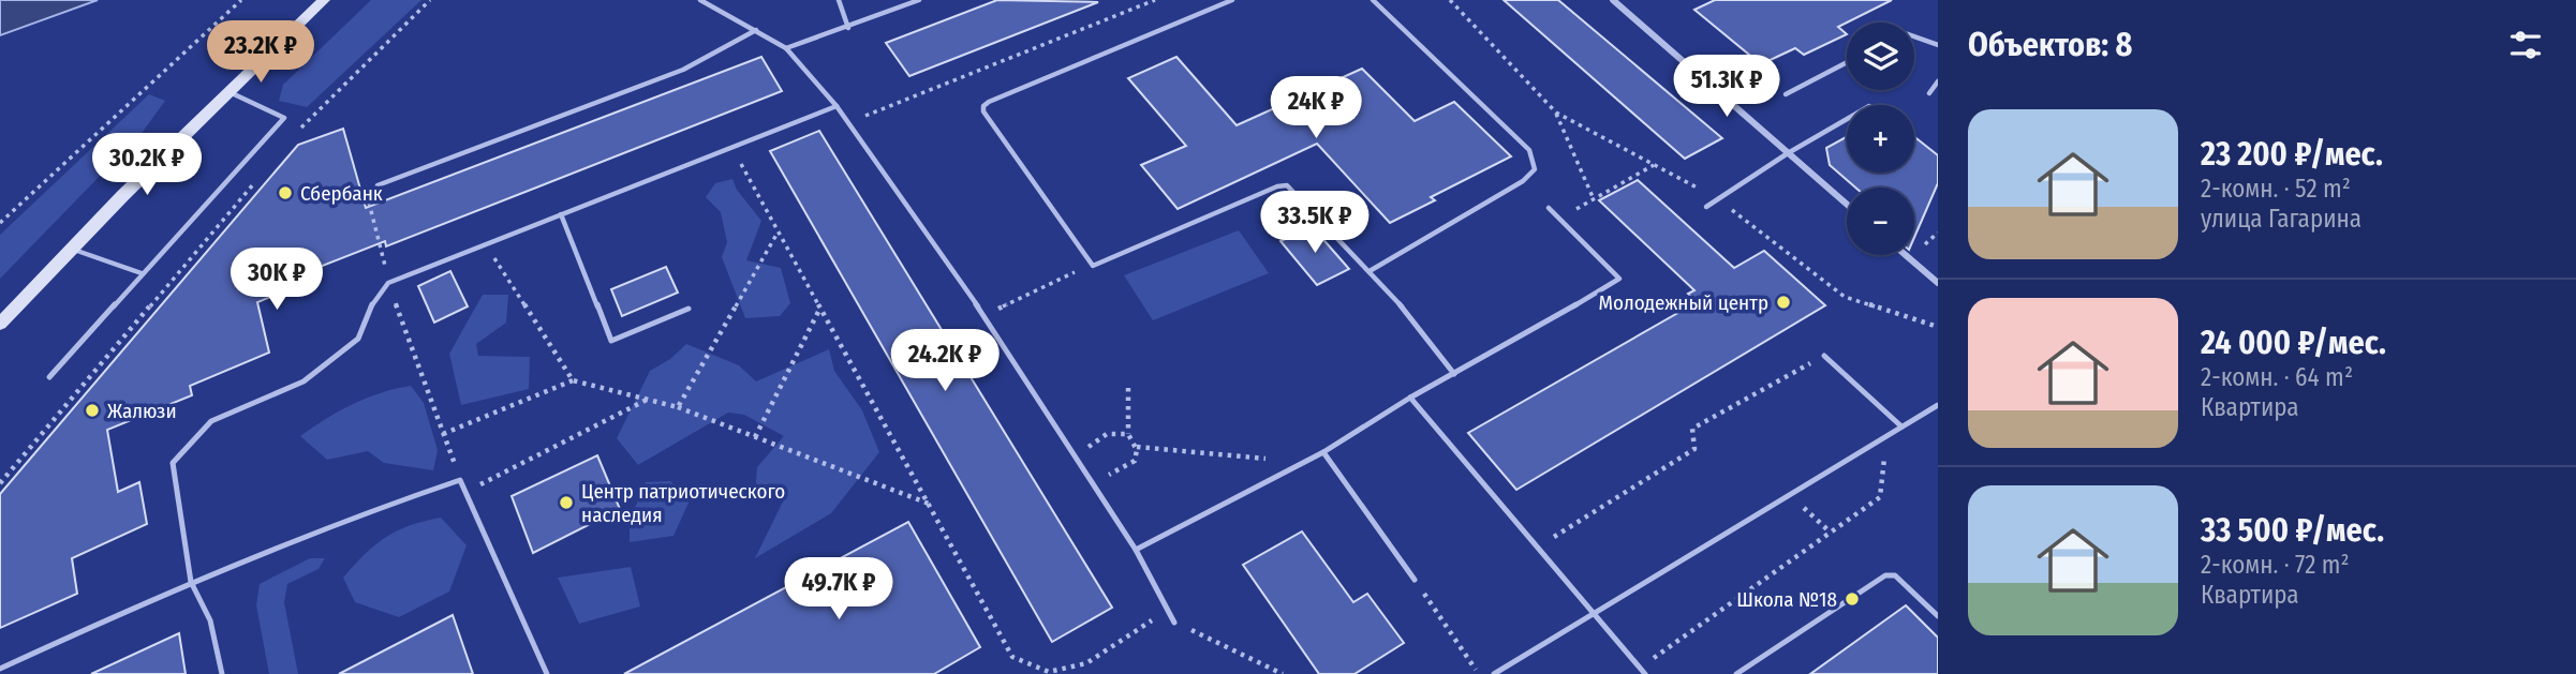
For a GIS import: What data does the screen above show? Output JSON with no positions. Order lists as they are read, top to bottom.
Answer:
{
  "places": [
    "Сбербанк",
    "Молодежный центр",
    "Жалюзи",
    "Центр патриотического наследия",
    "Школа №18"
  ],
  "page": {
    "heading": "Объектов: 8",
    "price": [
      "23.2K ₽",
      "51.3K ₽",
      "24K ₽",
      "30.2K ₽",
      "33.5K ₽",
      "30K ₽",
      "24.2K ₽",
      "49.7K ₽"
    ],
    "map_buttons": ["+", "−"],
    "list": [
      {
        "name": "23 200 ₽/мес.",
        "note": "2-комн. · 52 m² · улица Гагарина"
      },
      {
        "name": "24 000 ₽/мес.",
        "note": "2-комн. · 64 m² · Квартира"
      },
      {
        "name": "33 500 ₽/мес.",
        "note": "2-комн. · 72 m² · Квартира"
      }
    ]
  }
}
